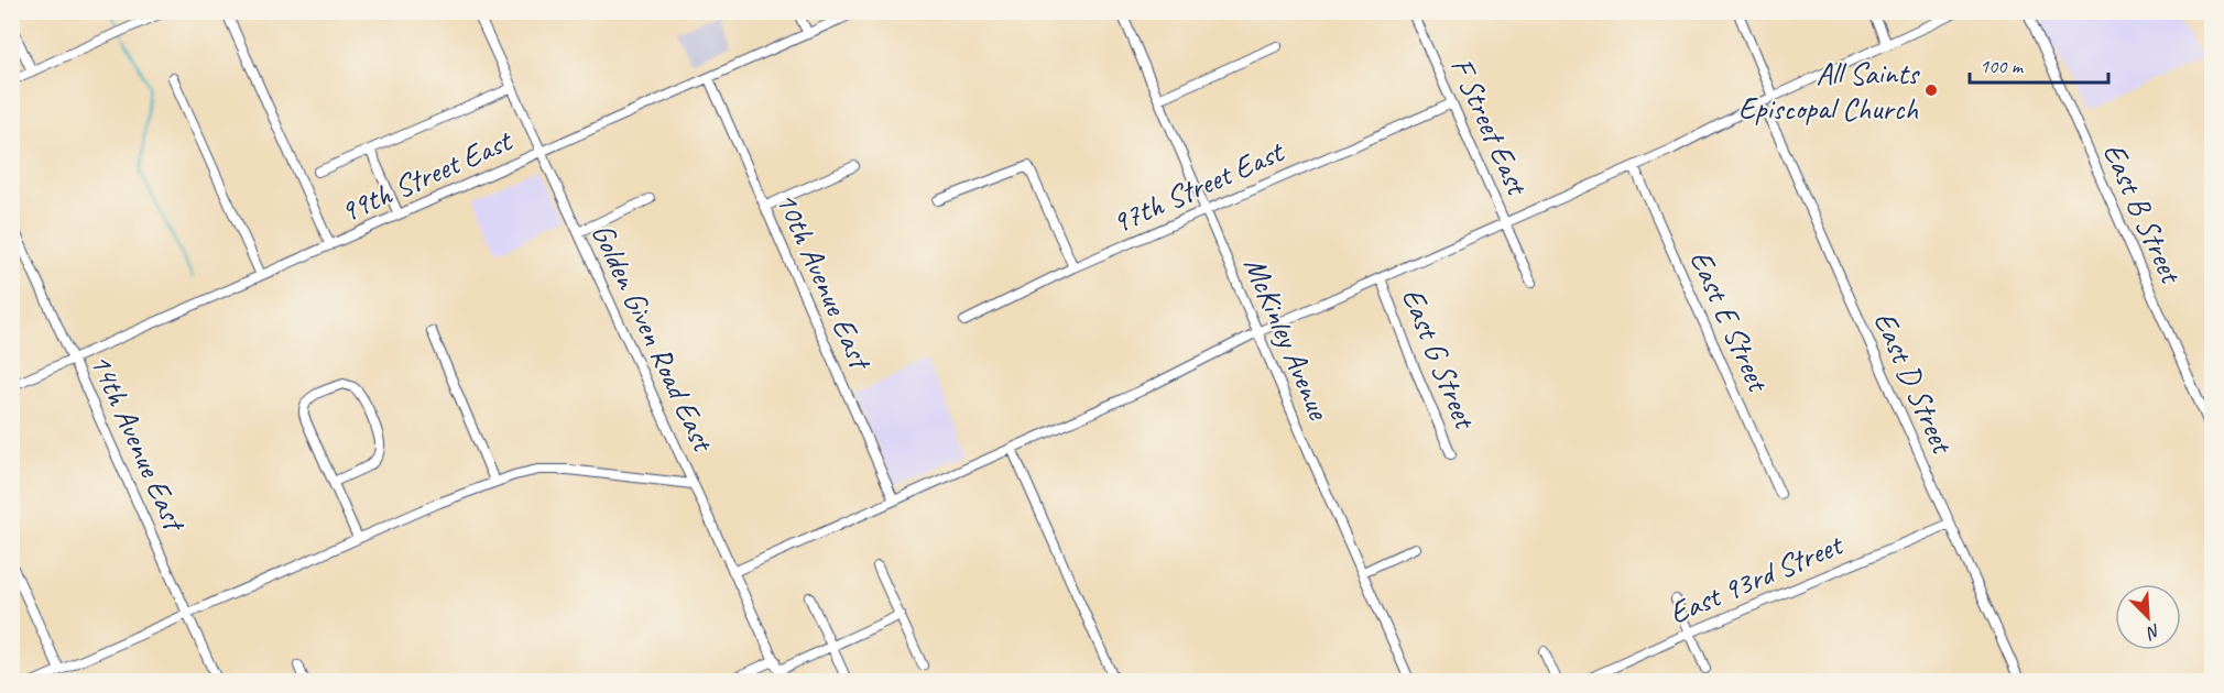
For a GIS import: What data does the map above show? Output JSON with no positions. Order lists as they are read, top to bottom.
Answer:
{
  "streets": {
    "street": [
      "F Street East",
      "99th Street East",
      "97th Street East",
      "East B Street",
      "10th Avenue East",
      "East E Street",
      "Golden Given Road East",
      "McKinley Avenue",
      "East G Street",
      "East D Street",
      "14th Avenue East",
      "East 93rd Street"
    ]
  },
  "crossings": [
    ["F Street East", "97th Street East"],
    ["99th Street East", "10th Avenue East"],
    ["99th Street East", "Golden Given Road East"],
    ["99th Street East", "14th Avenue East"],
    ["97th Street East", "McKinley Avenue"],
    ["East D Street", "East 93rd Street"]
  ],
  "places": ["All Saints Episcopal Church"],
  "scale_bar": "100 m",
  "north": "bottom right"
}
